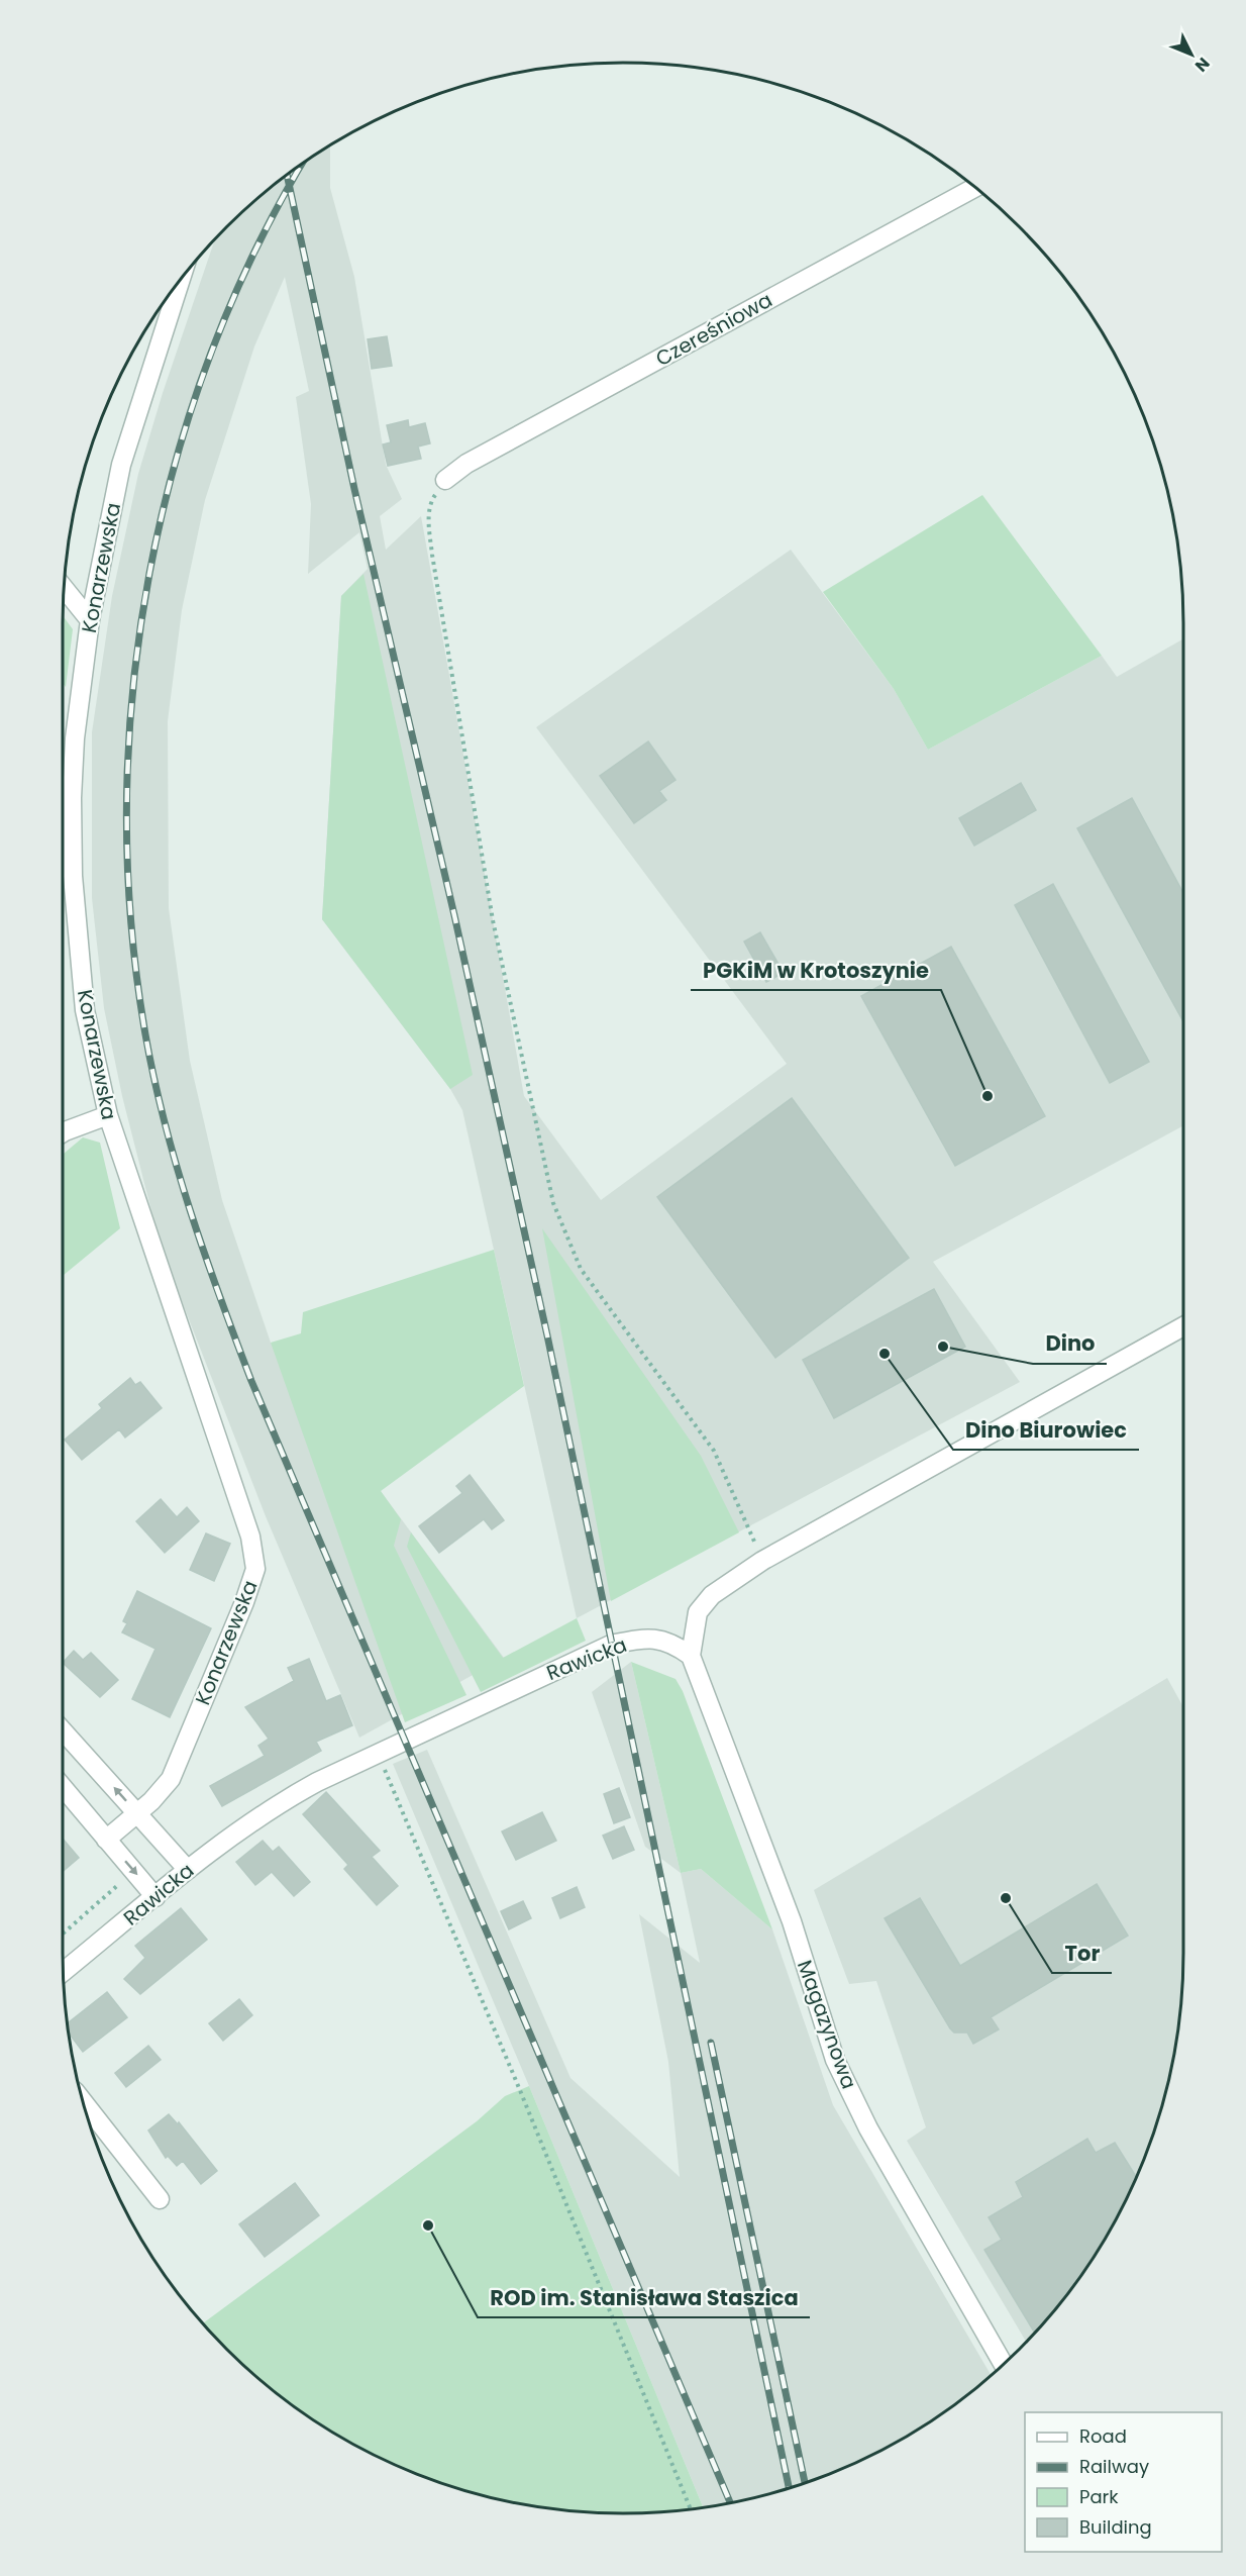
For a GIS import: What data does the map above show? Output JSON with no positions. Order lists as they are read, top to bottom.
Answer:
{
  "streets": {
    "street": [
      "Czereśniowa",
      "Konarzewska",
      "Rawicka",
      "Magazynowa"
    ]
  },
  "crossings": [
    ["Rawicka", "Magazynowa"]
  ],
  "places": [
    "PGKiM w Krotoszynie",
    "Dino",
    "Dino Biurowiec",
    "Tor",
    "ROD im. Stanisława Staszica"
  ],
  "legend": [
    "Road",
    "Railway",
    "Park",
    "Building"
  ],
  "north": "bottom right"
}
